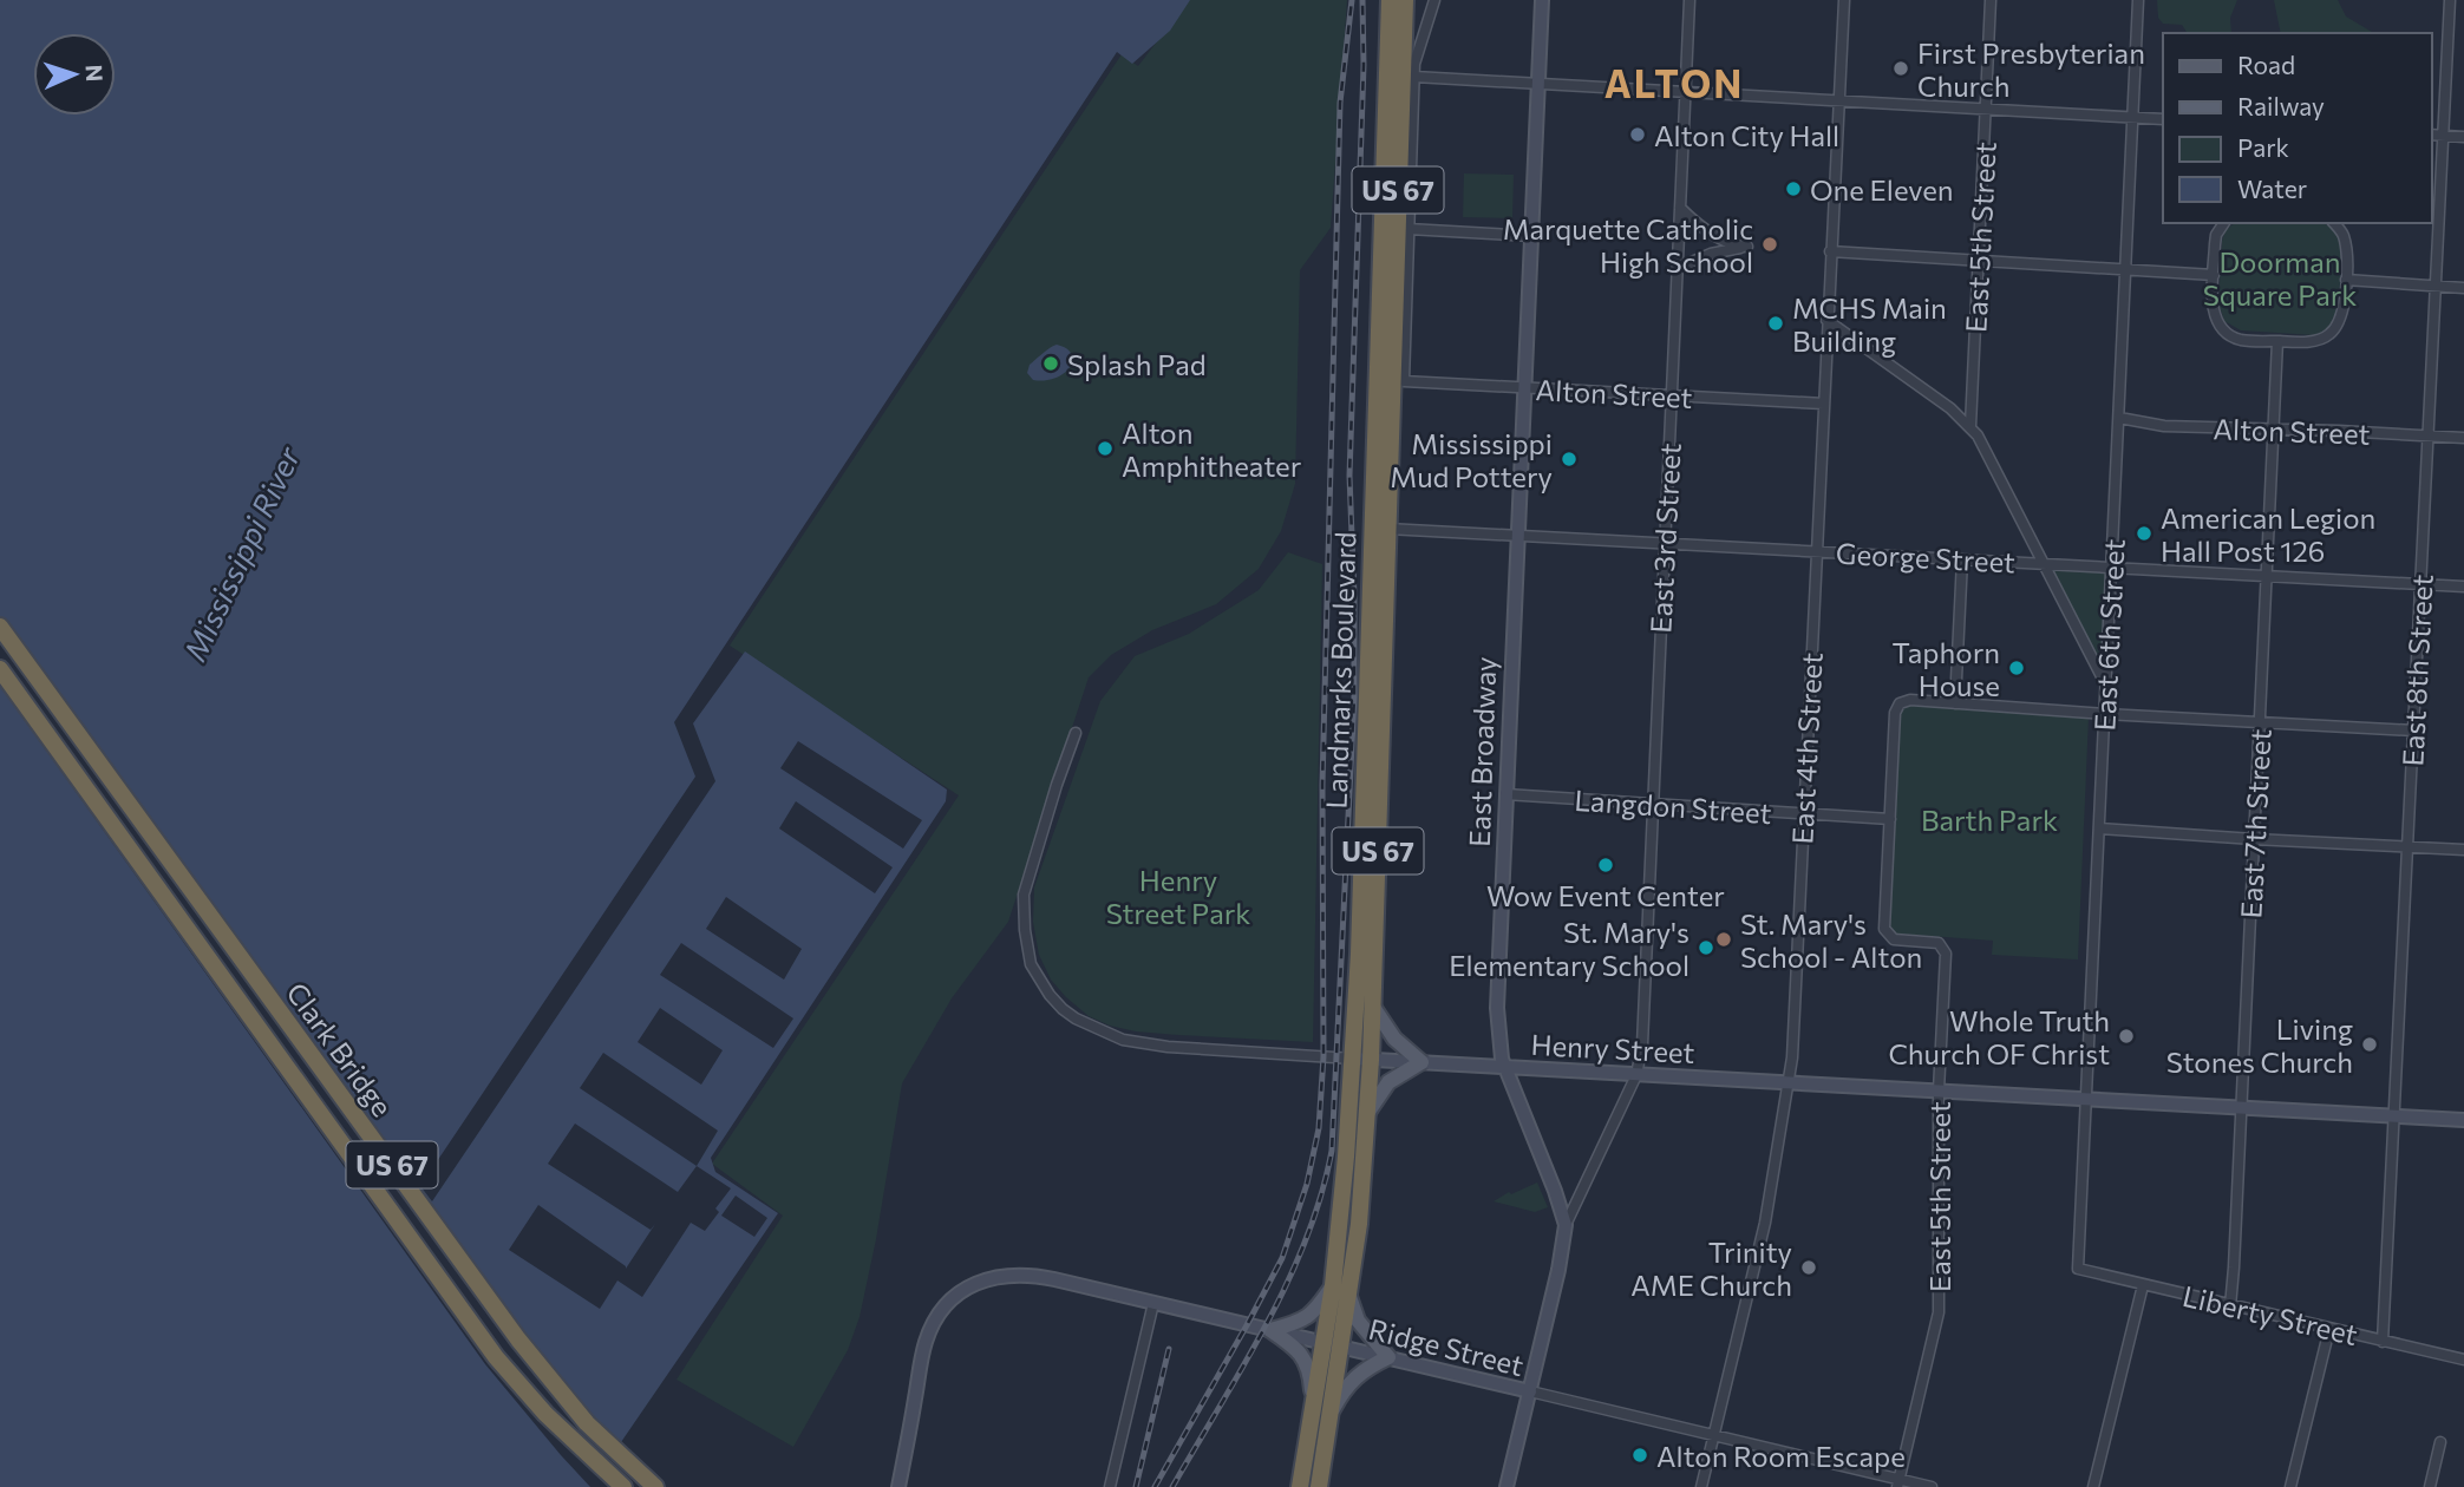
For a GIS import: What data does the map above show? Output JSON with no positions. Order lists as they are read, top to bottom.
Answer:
{
  "streets": {
    "highway": ["US 67", "Landmarks Boulevard", "Clark Bridge"],
    "street": [
      "East 5th Street",
      "Alton Street",
      "East 3rd Street",
      "George Street",
      "East 6th Street",
      "East 8th Street",
      "East 4th Street",
      "East Broadway",
      "Langdon Street",
      "East 7th Street",
      "Henry Street",
      "Liberty Street",
      "Ridge Street"
    ]
  },
  "crossings": [
    ["East 5th Street", "Langdon Street"],
    ["East 5th Street", "Henry Street"],
    ["East 5th Street", "Ridge Street"],
    ["Alton Street", "East 3rd Street"],
    ["Alton Street", "East 6th Street"],
    ["Alton Street", "East 8th Street"],
    ["Alton Street", "East 4th Street"],
    ["Alton Street", "East Broadway"],
    ["Alton Street", "East 7th Street"],
    ["East 3rd Street", "George Street"],
    ["East 3rd Street", "East Broadway"],
    ["East 3rd Street", "Langdon Street"],
    ["East 3rd Street", "Henry Street"],
    ["George Street", "East 6th Street"],
    ["George Street", "Landmarks Boulevard"],
    ["George Street", "East 8th Street"],
    ["George Street", "East 4th Street"],
    ["George Street", "East Broadway"],
    ["George Street", "East 7th Street"],
    ["East 6th Street", "Henry Street"],
    ["East 6th Street", "Liberty Street"],
    ["Landmarks Boulevard", "Henry Street"],
    ["Landmarks Boulevard", "Ridge Street"],
    ["East 8th Street", "Henry Street"],
    ["East 8th Street", "Liberty Street"],
    ["East 4th Street", "Langdon Street"],
    ["East 4th Street", "Henry Street"],
    ["East 4th Street", "Ridge Street"],
    ["East Broadway", "Langdon Street"],
    ["East Broadway", "Henry Street"],
    ["East Broadway", "Ridge Street"],
    ["East 7th Street", "Henry Street"],
    ["East 7th Street", "Liberty Street"]
  ],
  "districts": ["ALTON"],
  "water": ["Mississippi River"],
  "parks": ["Doorman Square Park", "Barth Park", "Henry Street Park"],
  "places": [
    "First Presbyterian Church",
    "Alton City Hall",
    "One Eleven",
    "Marquette Catholic High School",
    "MCHS Main Building",
    "Splash Pad",
    "Alton Amphitheater",
    "Mississippi Mud Pottery",
    "American Legion Hall Post 126",
    "Taphorn House",
    "Wow Event Center",
    "St. Mary's School - Alton",
    "St. Mary's Elementary School",
    "Whole Truth Church OF Christ",
    "Living Stones Church",
    "Trinity AME Church",
    "Alton Room Escape"
  ],
  "legend": [
    "Road",
    "Railway",
    "Park",
    "Water"
  ],
  "north": "right"
}
